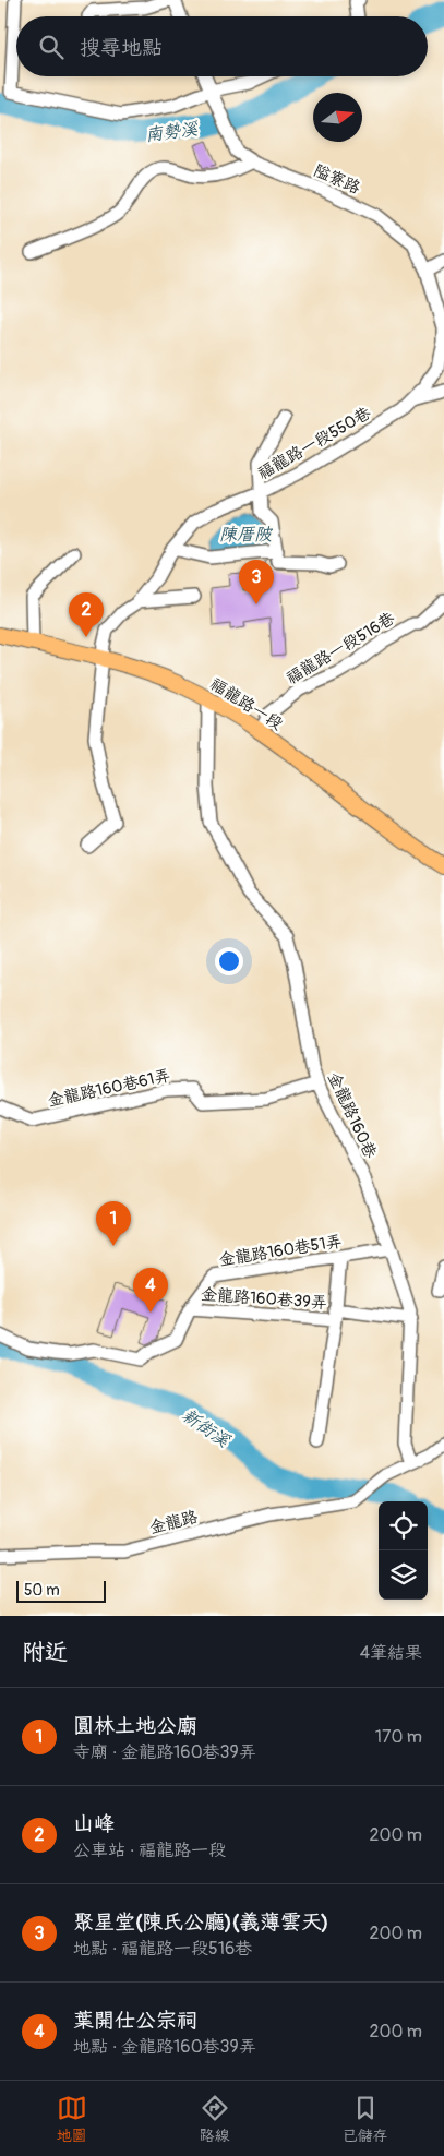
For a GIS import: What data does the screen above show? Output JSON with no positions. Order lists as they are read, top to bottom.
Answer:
{
  "streets": {
    "main road": ["福龍路一段"],
    "street": [
      "隘寮路",
      "福龍路一段550巷",
      "福龍路一段516巷",
      "金龍路160巷61弄",
      "金龍路160巷",
      "金龍路160巷51弄",
      "金龍路160巷39弄",
      "金龍路"
    ]
  },
  "crossings": [
    ["隘寮路", "福龍路一段550巷"],
    ["福龍路一段550巷", "福龍路一段"],
    ["福龍路一段516巷", "福龍路一段"],
    ["福龍路一段", "金龍路160巷"],
    ["金龍路160巷61弄", "金龍路160巷"],
    ["金龍路160巷", "金龍路160巷51弄"],
    ["金龍路160巷", "金龍路160巷39弄"],
    ["金龍路160巷", "金龍路"],
    ["金龍路160巷51弄", "金龍路160巷39弄"]
  ],
  "water": ["南勢溪", "陳厝陂", "新街溪"],
  "scale_bar": "50 m",
  "north": "right",
  "page": {
    "search": "搜尋地點",
    "pins": [
      "3",
      "2",
      "1",
      "4"
    ],
    "scale": "50 m",
    "heading": ["附近", "4筆結果"],
    "list": [
      {
        "mark": "1",
        "name": "圓林土地公廟",
        "note": "寺廟 · 金龍路160巷39弄",
        "value": "170 m"
      },
      {
        "mark": "2",
        "name": "山峰",
        "note": "公車站 · 福龍路一段",
        "value": "200 m"
      },
      {
        "mark": "3",
        "name": "聚星堂(陳氏公廳)(義薄雲天)",
        "note": "地點 · 福龍路一段516巷",
        "value": "200 m"
      },
      {
        "mark": "4",
        "name": "葉開仕公宗祠",
        "note": "地點 · 金龍路160巷39弄",
        "value": "200 m"
      }
    ],
    "nav": ["地圖", "路線", "已儲存"]
  }
}
